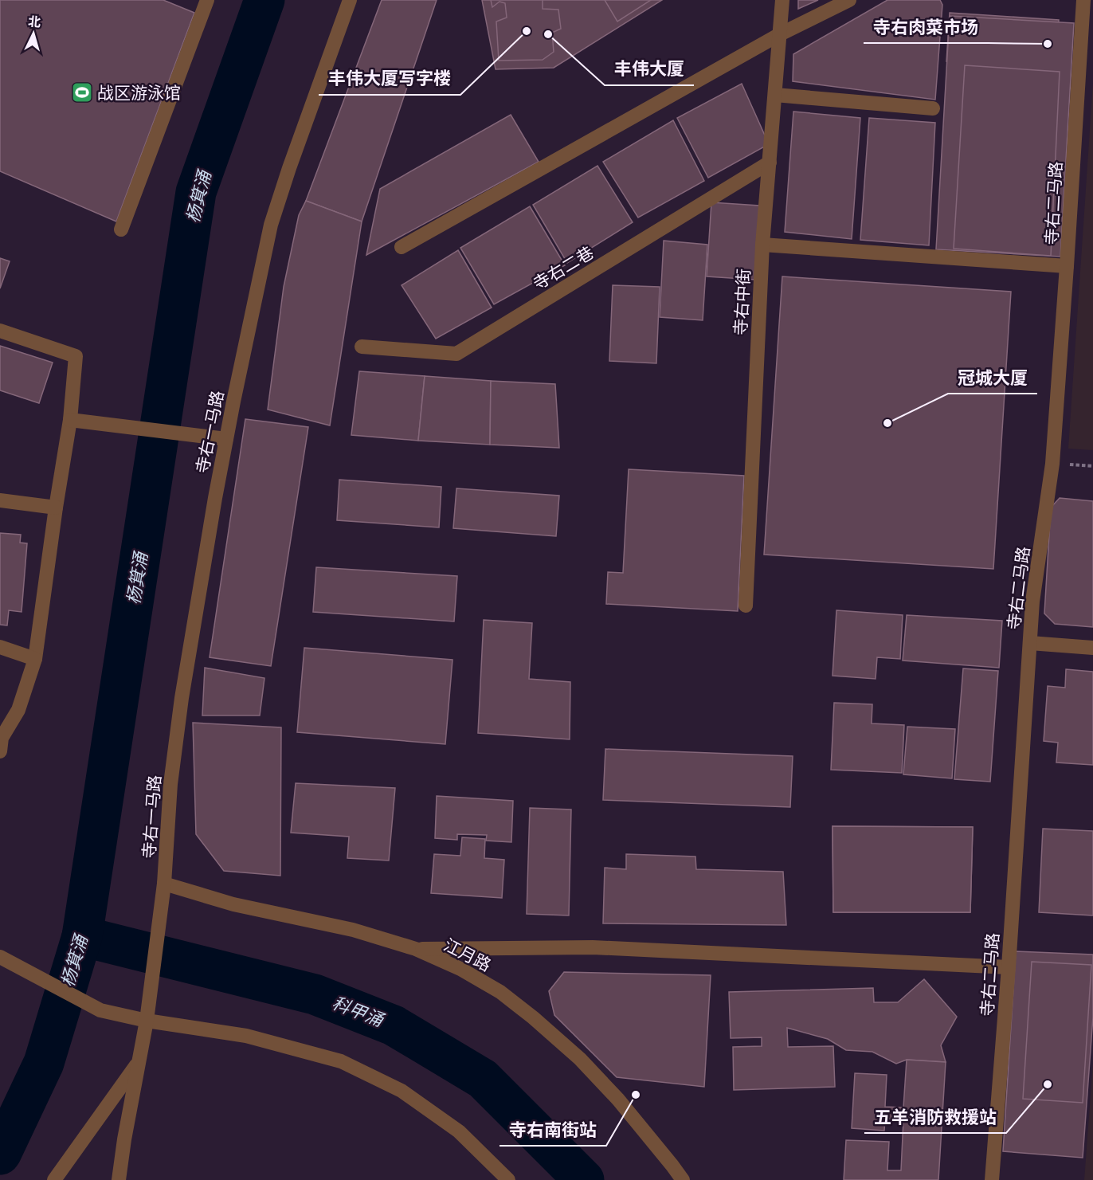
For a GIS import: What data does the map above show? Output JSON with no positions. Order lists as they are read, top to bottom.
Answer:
{
  "streets": {
    "street": [
      "寺右二马路",
      "寺右二巷",
      "寺右中街",
      "寺右一马路",
      "江月路"
    ]
  },
  "crossings": [
    ["寺右二巷", "寺右中街"],
    ["寺右一马路", "江月路"]
  ],
  "water": ["杨箕涌", "科甲涌"],
  "places": {
    "other": [
      "丰伟大厦写字楼",
      "丰伟大厦",
      "寺右肉菜市场",
      "冠城大厦",
      "五羊消防救援站",
      "寺右南街站"
    ],
    "sports": ["战区游泳馆"]
  },
  "north": "top"
}
